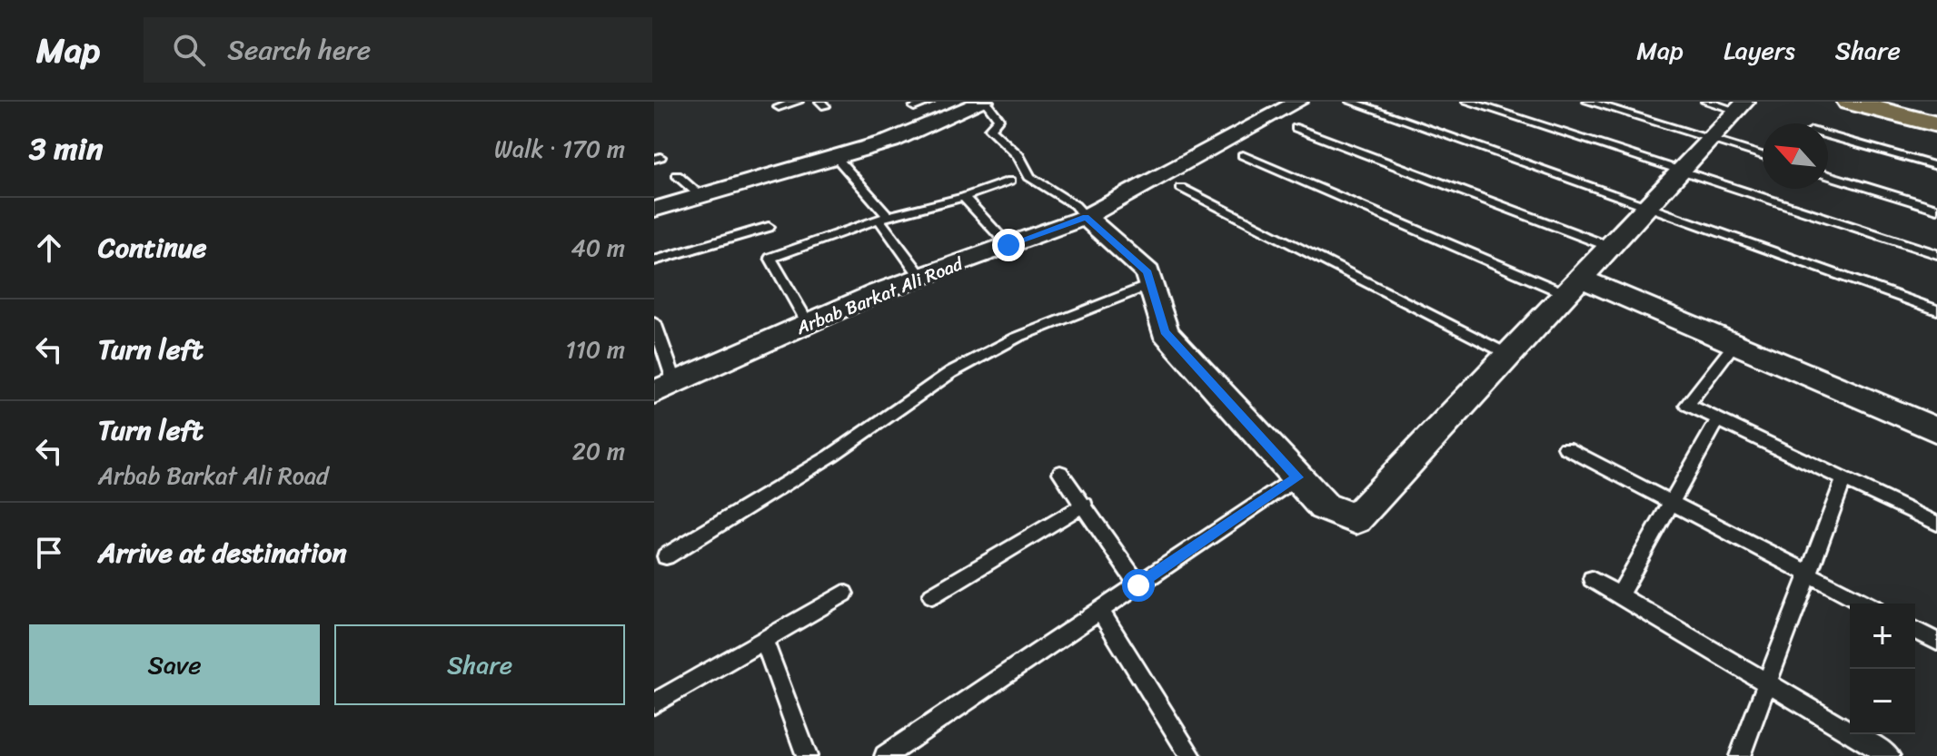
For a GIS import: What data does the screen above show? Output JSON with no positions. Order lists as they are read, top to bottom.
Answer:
{
  "streets": {
    "street": ["Arbab Barkat Ali Road"]
  },
  "north": "top left",
  "page": {
    "header": "Map",
    "search": "Search here",
    "nav": ["Map", "Layers", "Share"],
    "heading": ["3 min", "Walk · 170 m"],
    "list": [
      ["Continue", "40 m"],
      ["Turn left", "110 m"],
      ["Turn left", "Arbab Barkat Ali Road", "20 m"],
      "Arrive at destination"
    ],
    "buttons": ["Save", "Share"],
    "map_buttons": ["+", "−"]
  }
}
